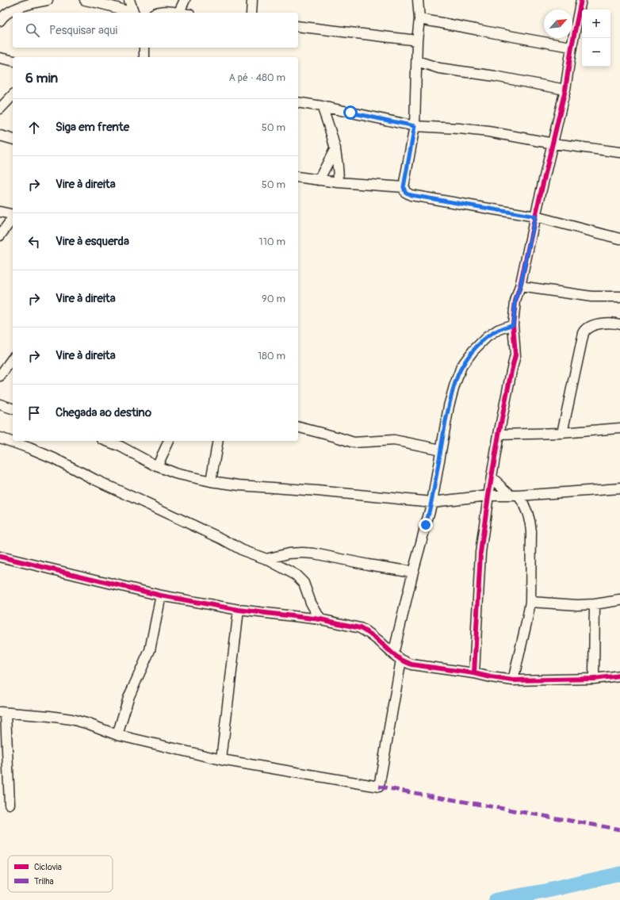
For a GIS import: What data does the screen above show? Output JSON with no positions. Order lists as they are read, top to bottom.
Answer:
{
  "legend": ["Ciclovia", "Trilha"],
  "north": "top right",
  "page": {
    "map_buttons": ["+", "−"],
    "search": "Pesquisar aqui",
    "heading": ["6 min", "A pé · 480 m"],
    "list": [
      ["Siga em frente", "50 m"],
      ["Vire à direita", "50 m"],
      ["Vire à esquerda", "110 m"],
      ["Vire à direita", "90 m"],
      ["Vire à direita", "180 m"],
      "Chegada ao destino"
    ]
  }
}
